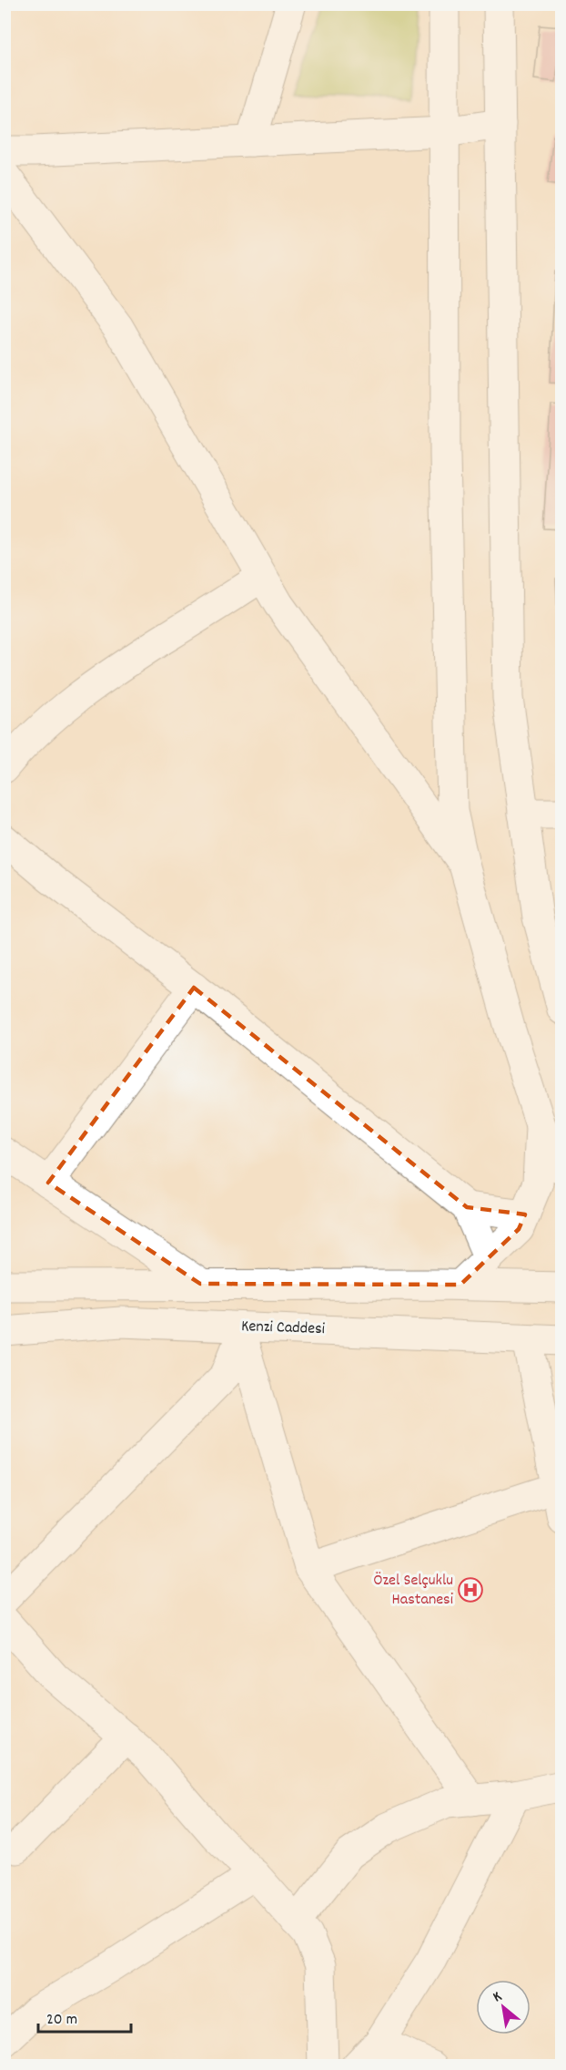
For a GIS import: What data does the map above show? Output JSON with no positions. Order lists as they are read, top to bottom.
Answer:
{
  "streets": {
    "street": ["Kenzi Caddesi"]
  },
  "places": {
    "hospital": ["Özel Selçuklu Hastanesi"]
  },
  "scale_bar": "20 m",
  "north": "top left"
}
